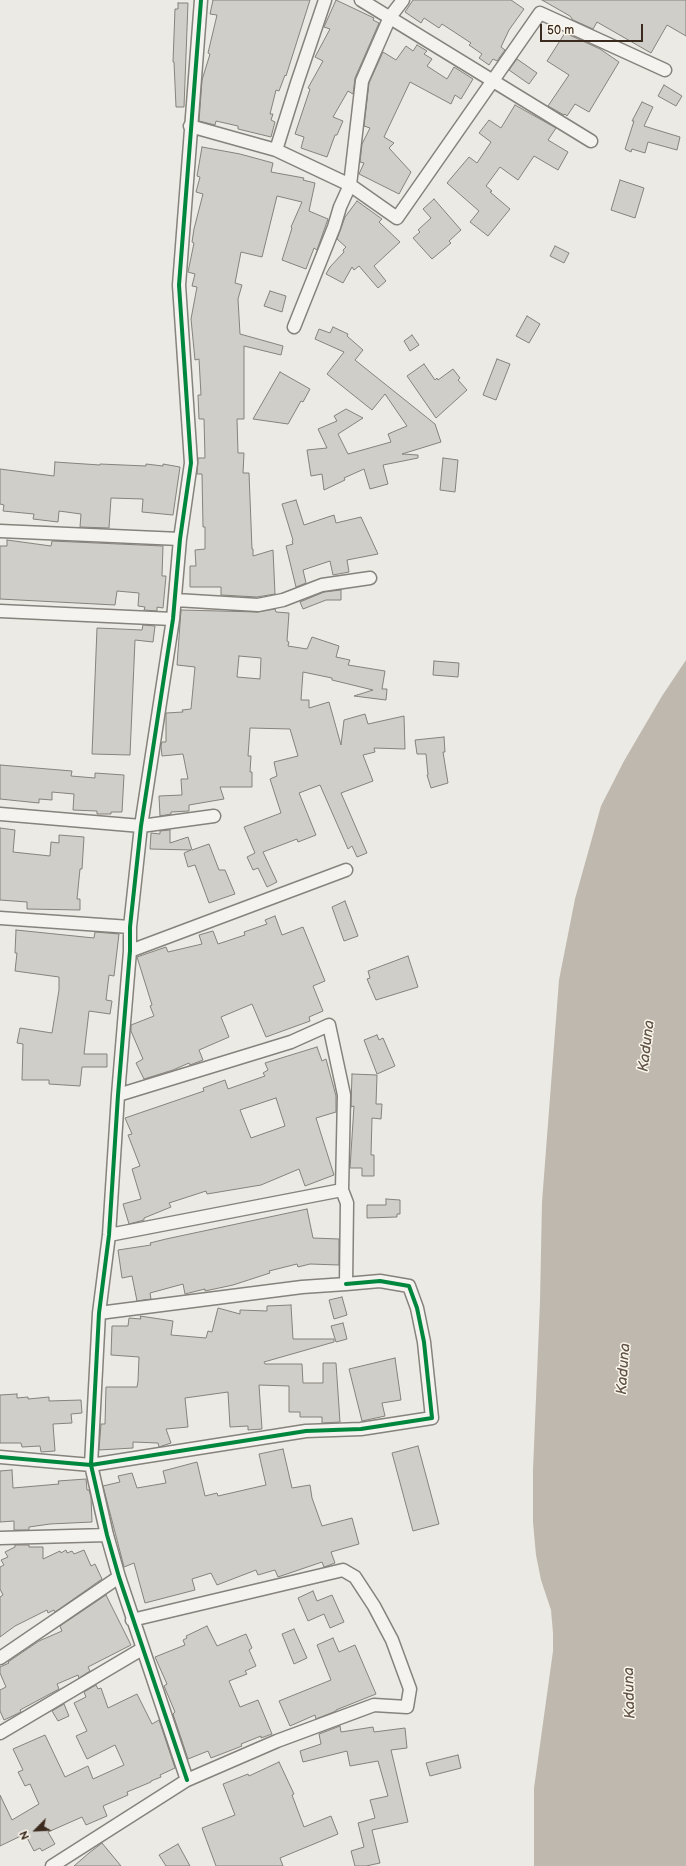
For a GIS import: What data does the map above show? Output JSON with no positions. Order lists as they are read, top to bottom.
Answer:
{
  "water": ["Kaduna"],
  "scale_bar": "50 m",
  "north": "bottom left"
}
